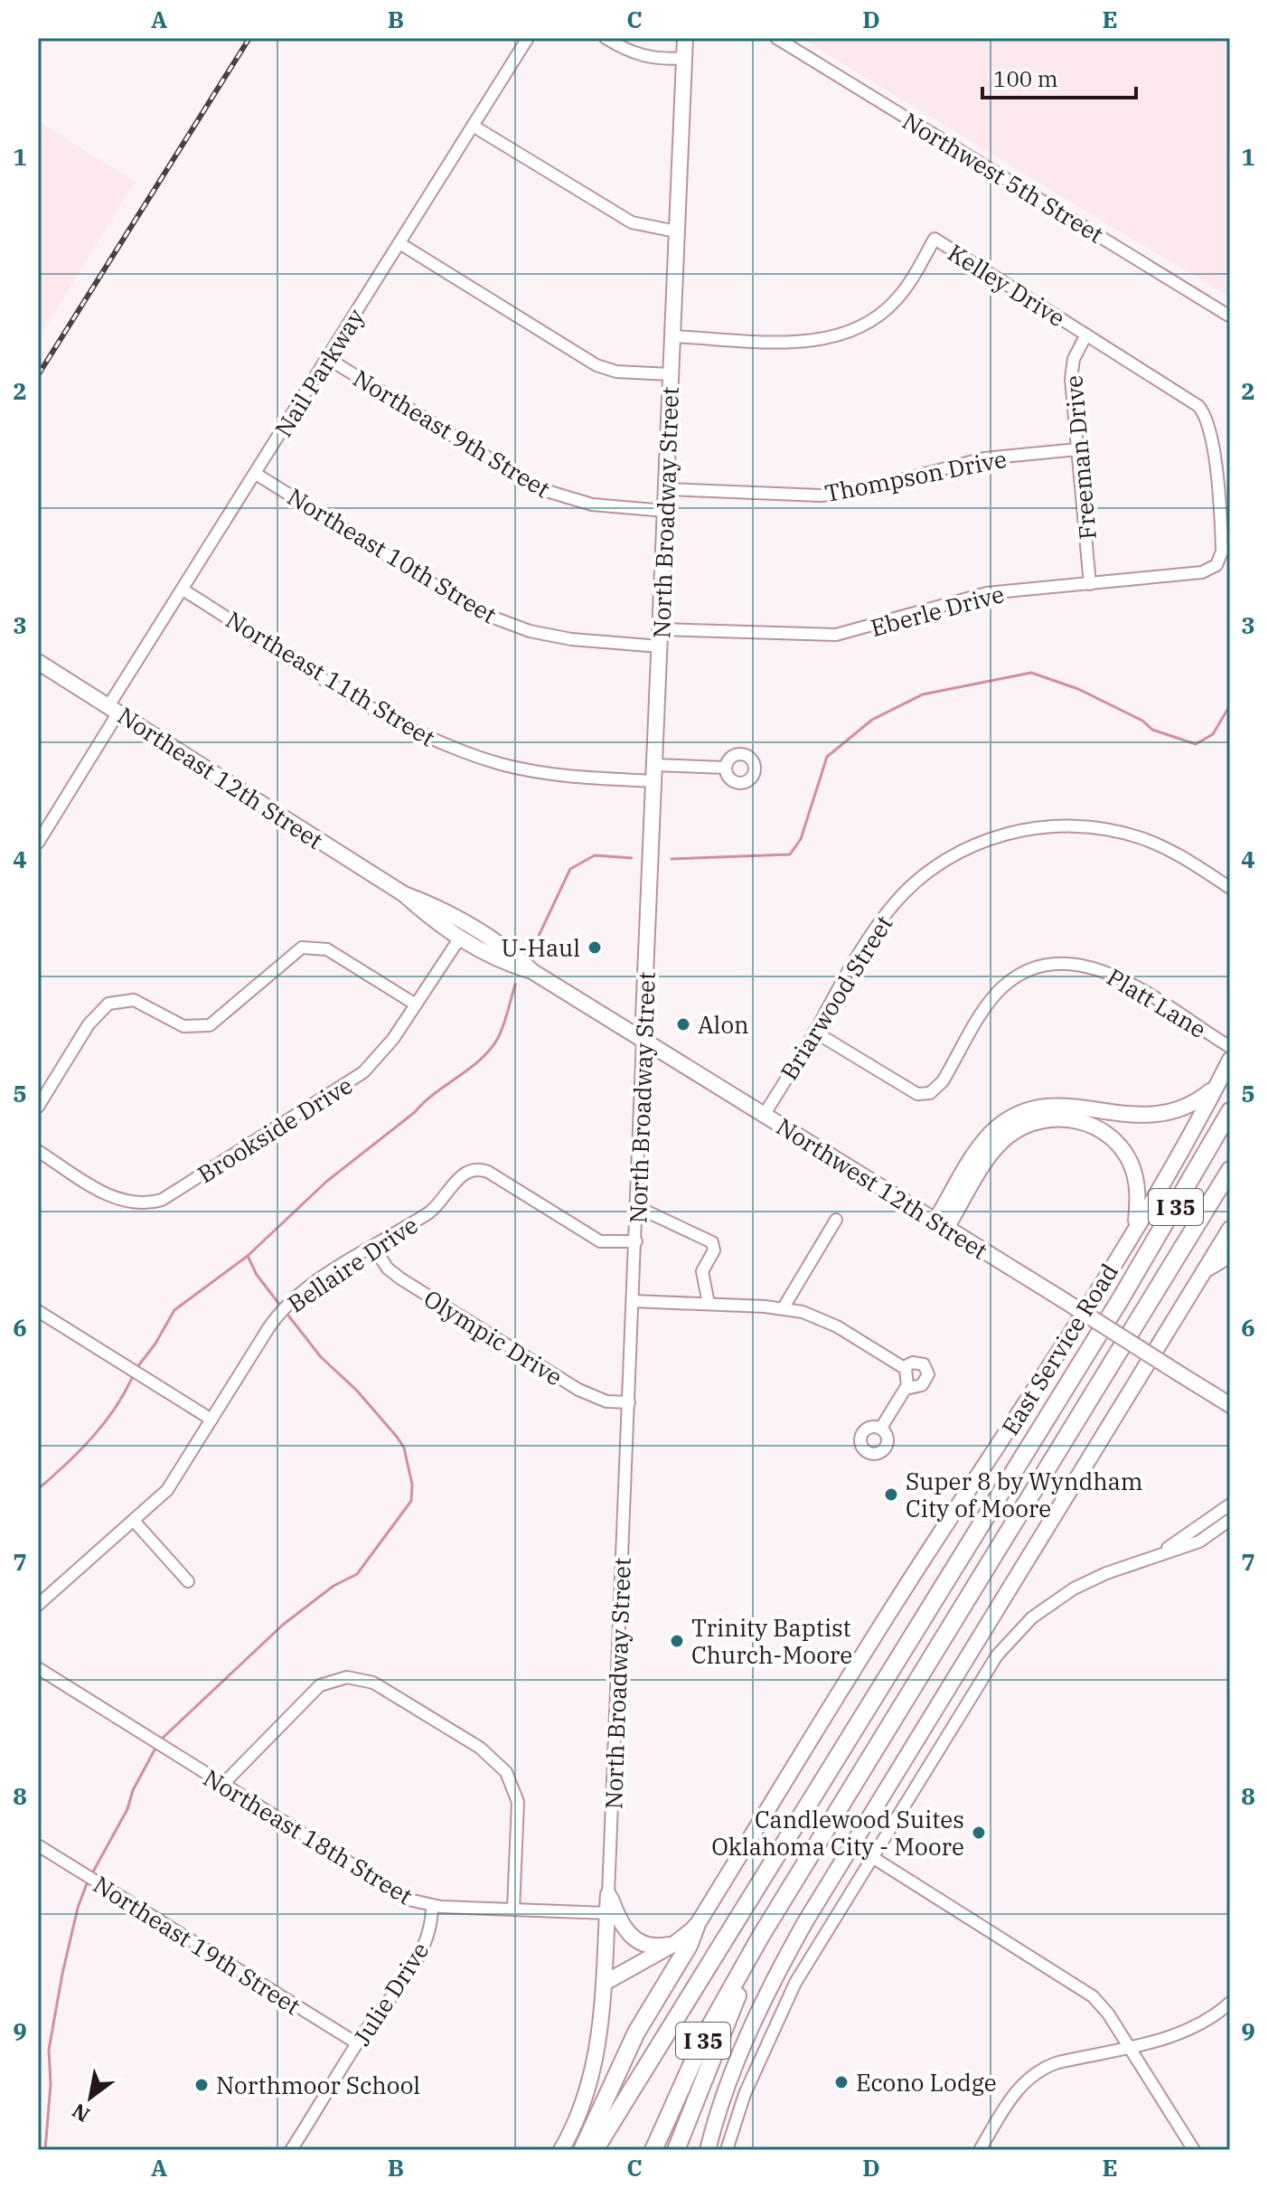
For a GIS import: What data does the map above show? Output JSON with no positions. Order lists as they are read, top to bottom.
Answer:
{
  "streets": {
    "highway": ["I 35"],
    "main road": [
      "North Broadway Street",
      "Northeast 12th Street",
      "Northwest 12th Street",
      "East Service Road"
    ],
    "street": [
      "Northwest 5th Street",
      "Kelley Drive",
      "Nail Parkway",
      "Northeast 9th Street",
      "Freeman Drive",
      "Thompson Drive",
      "Northeast 10th Street",
      "Eberle Drive",
      "Northeast 11th Street",
      "Briarwood Street",
      "Platt Lane",
      "Brookside Drive",
      "Bellaire Drive",
      "Olympic Drive",
      "Northeast 18th Street",
      "Northeast 19th Street",
      "Julie Drive"
    ]
  },
  "crossings": [
    ["Kelley Drive", "Freeman Drive"],
    ["Kelley Drive", "North Broadway Street"],
    ["Kelley Drive", "Eberle Drive"],
    ["Nail Parkway", "Northeast 9th Street"],
    ["Nail Parkway", "Northeast 10th Street"],
    ["Nail Parkway", "Northeast 11th Street"],
    ["Nail Parkway", "Northeast 12th Street"],
    ["Northeast 9th Street", "North Broadway Street"],
    ["Freeman Drive", "Thompson Drive"],
    ["Freeman Drive", "Eberle Drive"],
    ["Thompson Drive", "North Broadway Street"],
    ["North Broadway Street", "Northeast 10th Street"],
    ["North Broadway Street", "Eberle Drive"],
    ["North Broadway Street", "Northeast 11th Street"],
    ["North Broadway Street", "Northwest 12th Street"],
    ["North Broadway Street", "Bellaire Drive"],
    ["North Broadway Street", "Olympic Drive"],
    ["North Broadway Street", "Northeast 18th Street"],
    ["Northeast 12th Street", "Brookside Drive"],
    ["Northeast 12th Street", "Northwest 12th Street"],
    ["Briarwood Street", "Platt Lane"],
    ["Briarwood Street", "Northwest 12th Street"],
    ["Bellaire Drive", "Olympic Drive"],
    ["Northeast 18th Street", "Julie Drive"],
    ["Northeast 19th Street", "Julie Drive"]
  ],
  "places": [
    "U-Haul",
    "Alon",
    "Super 8 by Wyndham City of Moore",
    "Trinity Baptist Church-Moore",
    "Candlewood Suites Oklahoma City - Moore",
    "Econo Lodge",
    "Northmoor School"
  ],
  "scale_bar": "100 m",
  "north": "bottom left",
  "grid": {
    "columns": [
      "A",
      "B",
      "C",
      "D",
      "E"
    ],
    "rows": [
      "1",
      "2",
      "3",
      "4",
      "5",
      "6",
      "7",
      "8",
      "9"
    ]
  }
}
